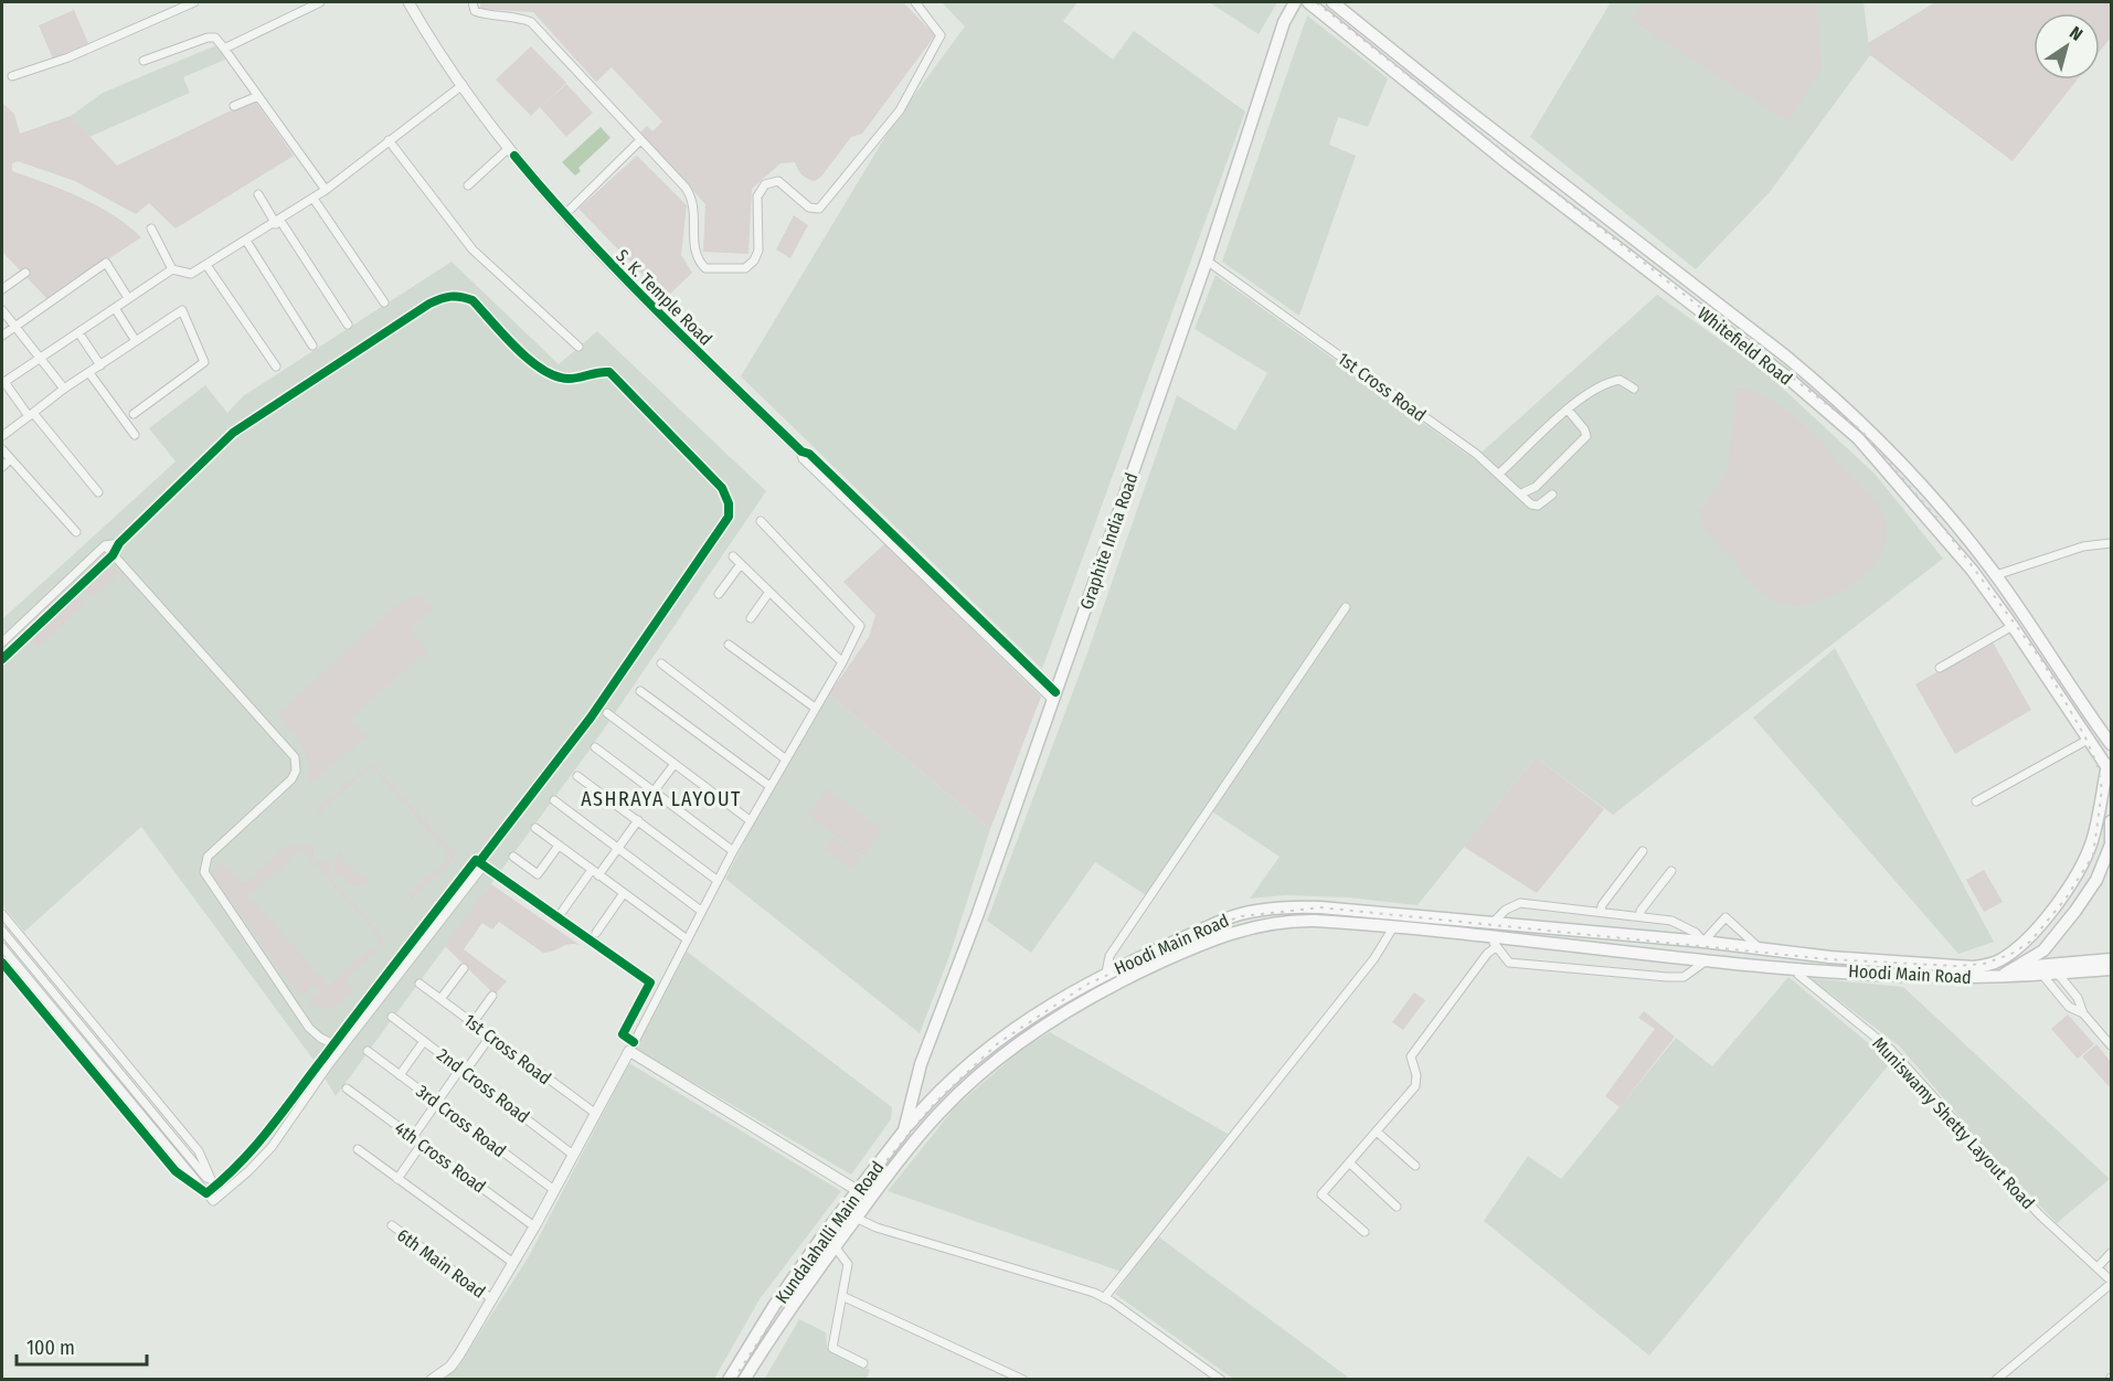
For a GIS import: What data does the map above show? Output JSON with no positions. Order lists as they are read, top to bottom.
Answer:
{
  "streets": {
    "main road": [
      "Whitefield Road",
      "Graphite India Road",
      "Hoodi Main Road",
      "Kundalahalli Main Road"
    ],
    "street": [
      "S. K. Temple Road",
      "1st Cross Road",
      "2nd Cross Road",
      "3rd Cross Road",
      "Muniswamy Shetty Layout Road",
      "4th Cross Road",
      "6th Main Road"
    ]
  },
  "crossings": [
    ["S. K. Temple Road", "Graphite India Road"],
    ["Whitefield Road", "Hoodi Main Road"],
    ["1st Cross Road", "Graphite India Road"],
    ["Graphite India Road", "Kundalahalli Main Road"],
    ["Hoodi Main Road", "Muniswamy Shetty Layout Road"],
    ["Hoodi Main Road", "Kundalahalli Main Road"]
  ],
  "districts": ["ASHRAYA LAYOUT"],
  "scale_bar": "100 m",
  "north": "top right"
}
